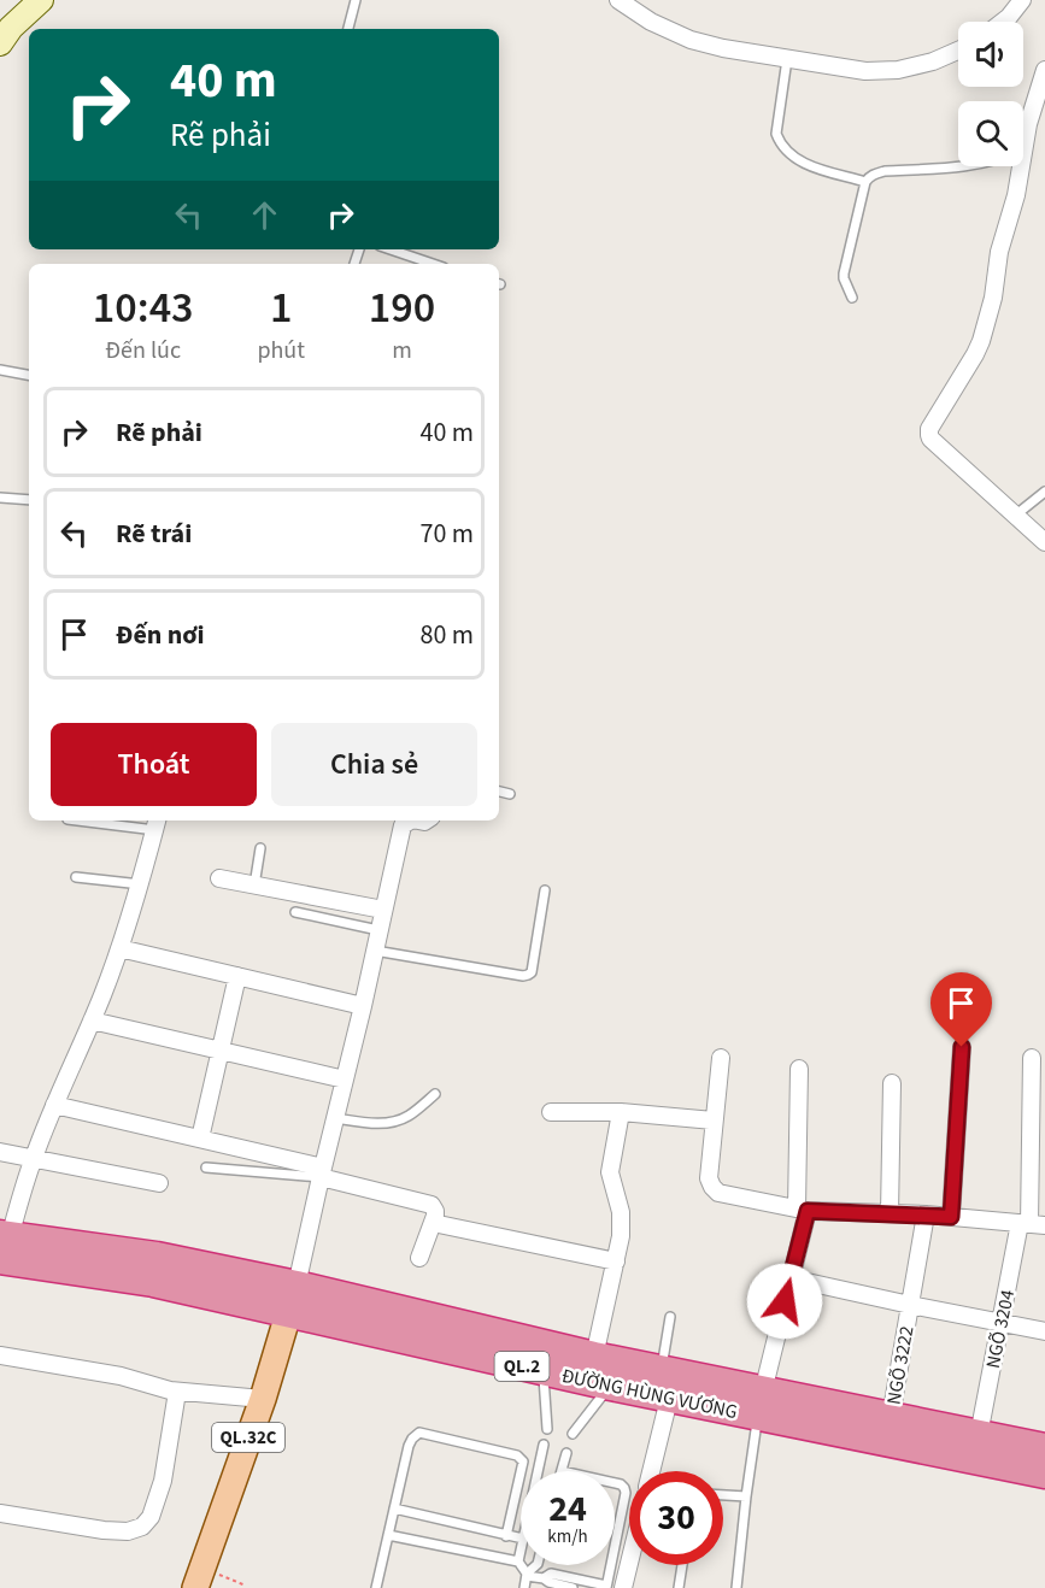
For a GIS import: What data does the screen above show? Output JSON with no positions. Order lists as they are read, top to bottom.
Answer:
{
  "streets": {
    "highway": ["QL.2", "ĐƯỜNG HÙNG VƯƠNG"],
    "main road": ["QL.32C"],
    "street": ["NGÕ 3204", "NGÕ 3222"]
  },
  "crossings": [
    ["NGÕ 3204", "ĐƯỜNG HÙNG VƯƠNG"],
    ["NGÕ 3222", "ĐƯỜNG HÙNG VƯƠNG"],
    ["ĐƯỜNG HÙNG VƯƠNG", "QL.32C"]
  ],
  "page": {
    "turn": ["40 m", "Rẽ phải"],
    "eta": [
      "10:43",
      "Đến lúc",
      "1",
      "phút",
      "190",
      "m"
    ],
    "list": [
      {
        "name": "Rẽ phải",
        "value": "40 m"
      },
      {
        "name": "Rẽ trái",
        "value": "70 m"
      },
      {
        "name": "Đến nơi",
        "value": "80 m"
      }
    ],
    "buttons": ["Thoát", "Chia sẻ"],
    "speed": "24 km/h",
    "limit": "30"
  }
}
